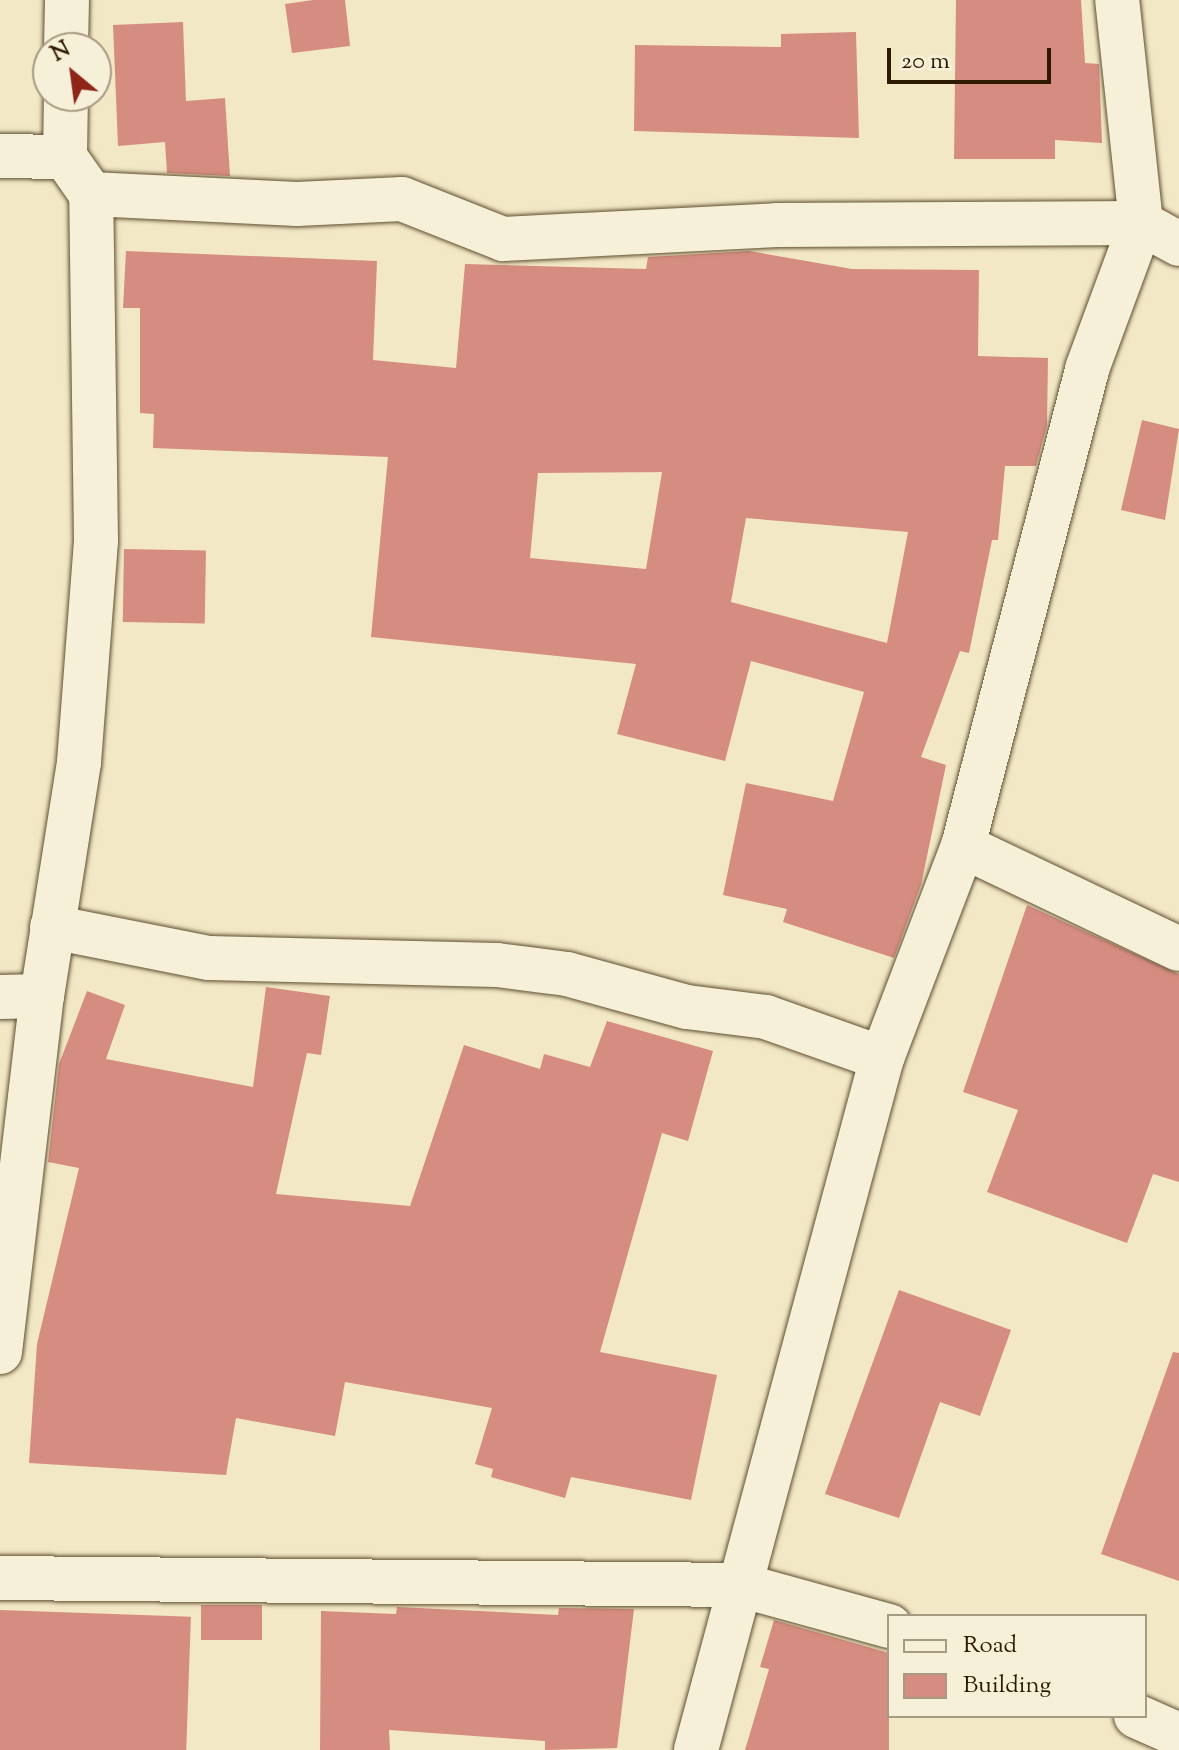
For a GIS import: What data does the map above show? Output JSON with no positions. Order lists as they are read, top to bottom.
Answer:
{
  "legend": ["Road", "Building"],
  "scale_bar": "20 m",
  "north": "top left"
}
